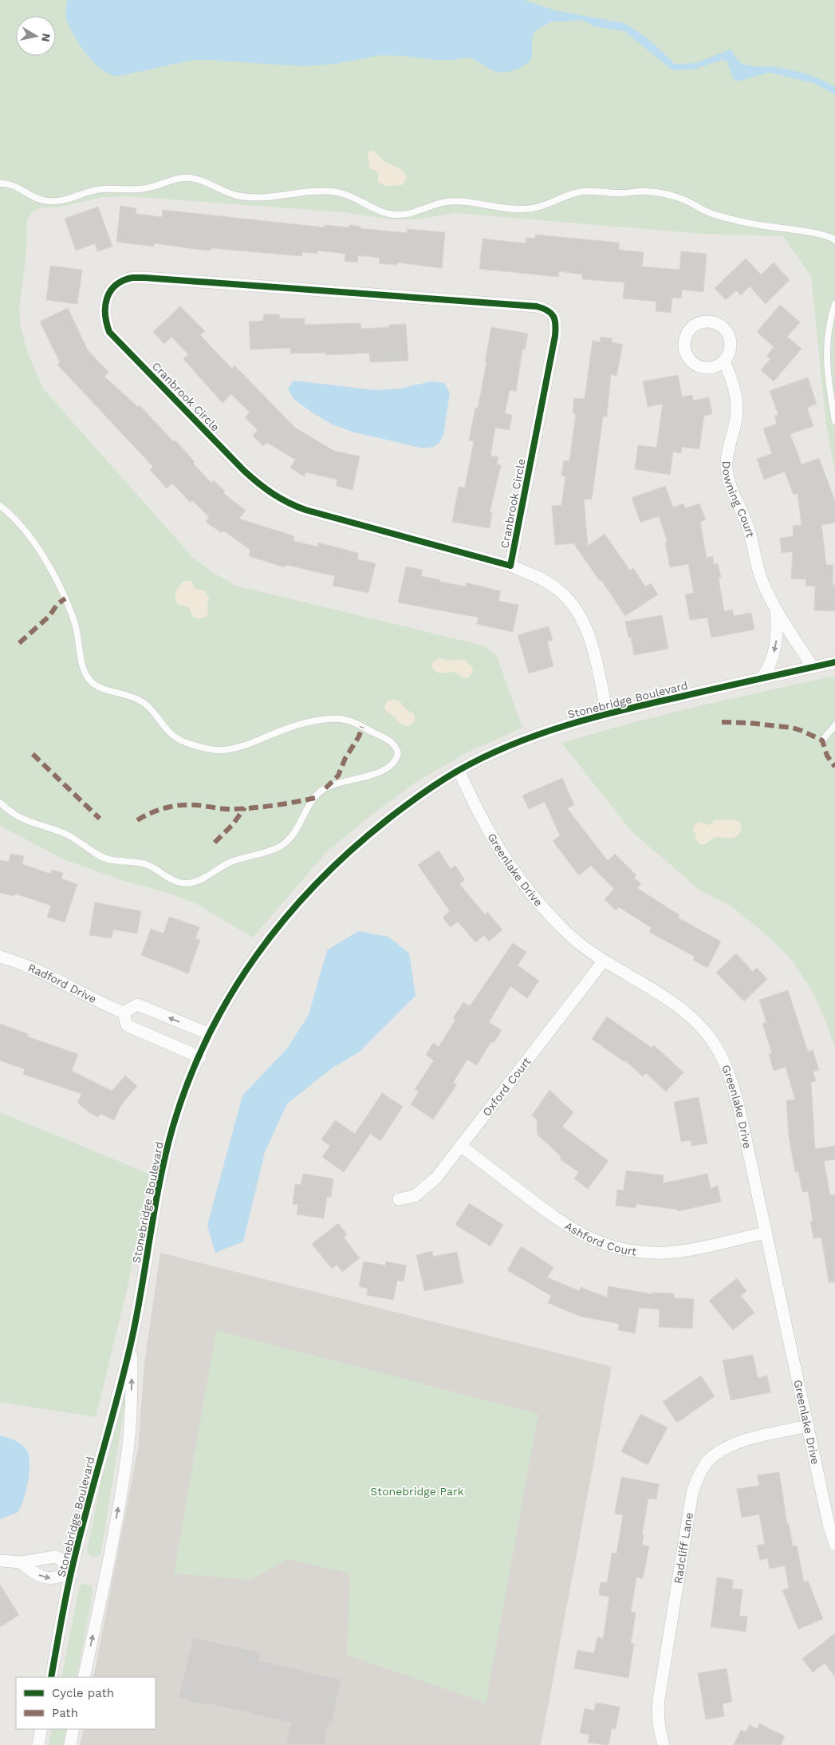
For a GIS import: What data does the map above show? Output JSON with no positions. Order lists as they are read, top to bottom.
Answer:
{
  "streets": {
    "street": [
      "Cranbrook Circle",
      "Downing Court",
      "Stonebridge Boulevard",
      "Greenlake Drive",
      "Radford Drive",
      "Oxford Court",
      "Ashford Court",
      "Radcliff Lane"
    ]
  },
  "crossings": [
    ["Cranbrook Circle", "Stonebridge Boulevard"],
    ["Downing Court", "Stonebridge Boulevard"],
    ["Stonebridge Boulevard", "Greenlake Drive"],
    ["Greenlake Drive", "Oxford Court"],
    ["Greenlake Drive", "Ashford Court"],
    ["Greenlake Drive", "Radcliff Lane"],
    ["Oxford Court", "Ashford Court"]
  ],
  "parks": ["Stonebridge Park"],
  "legend": ["Cycle path", "Path"],
  "north": "right"
}
